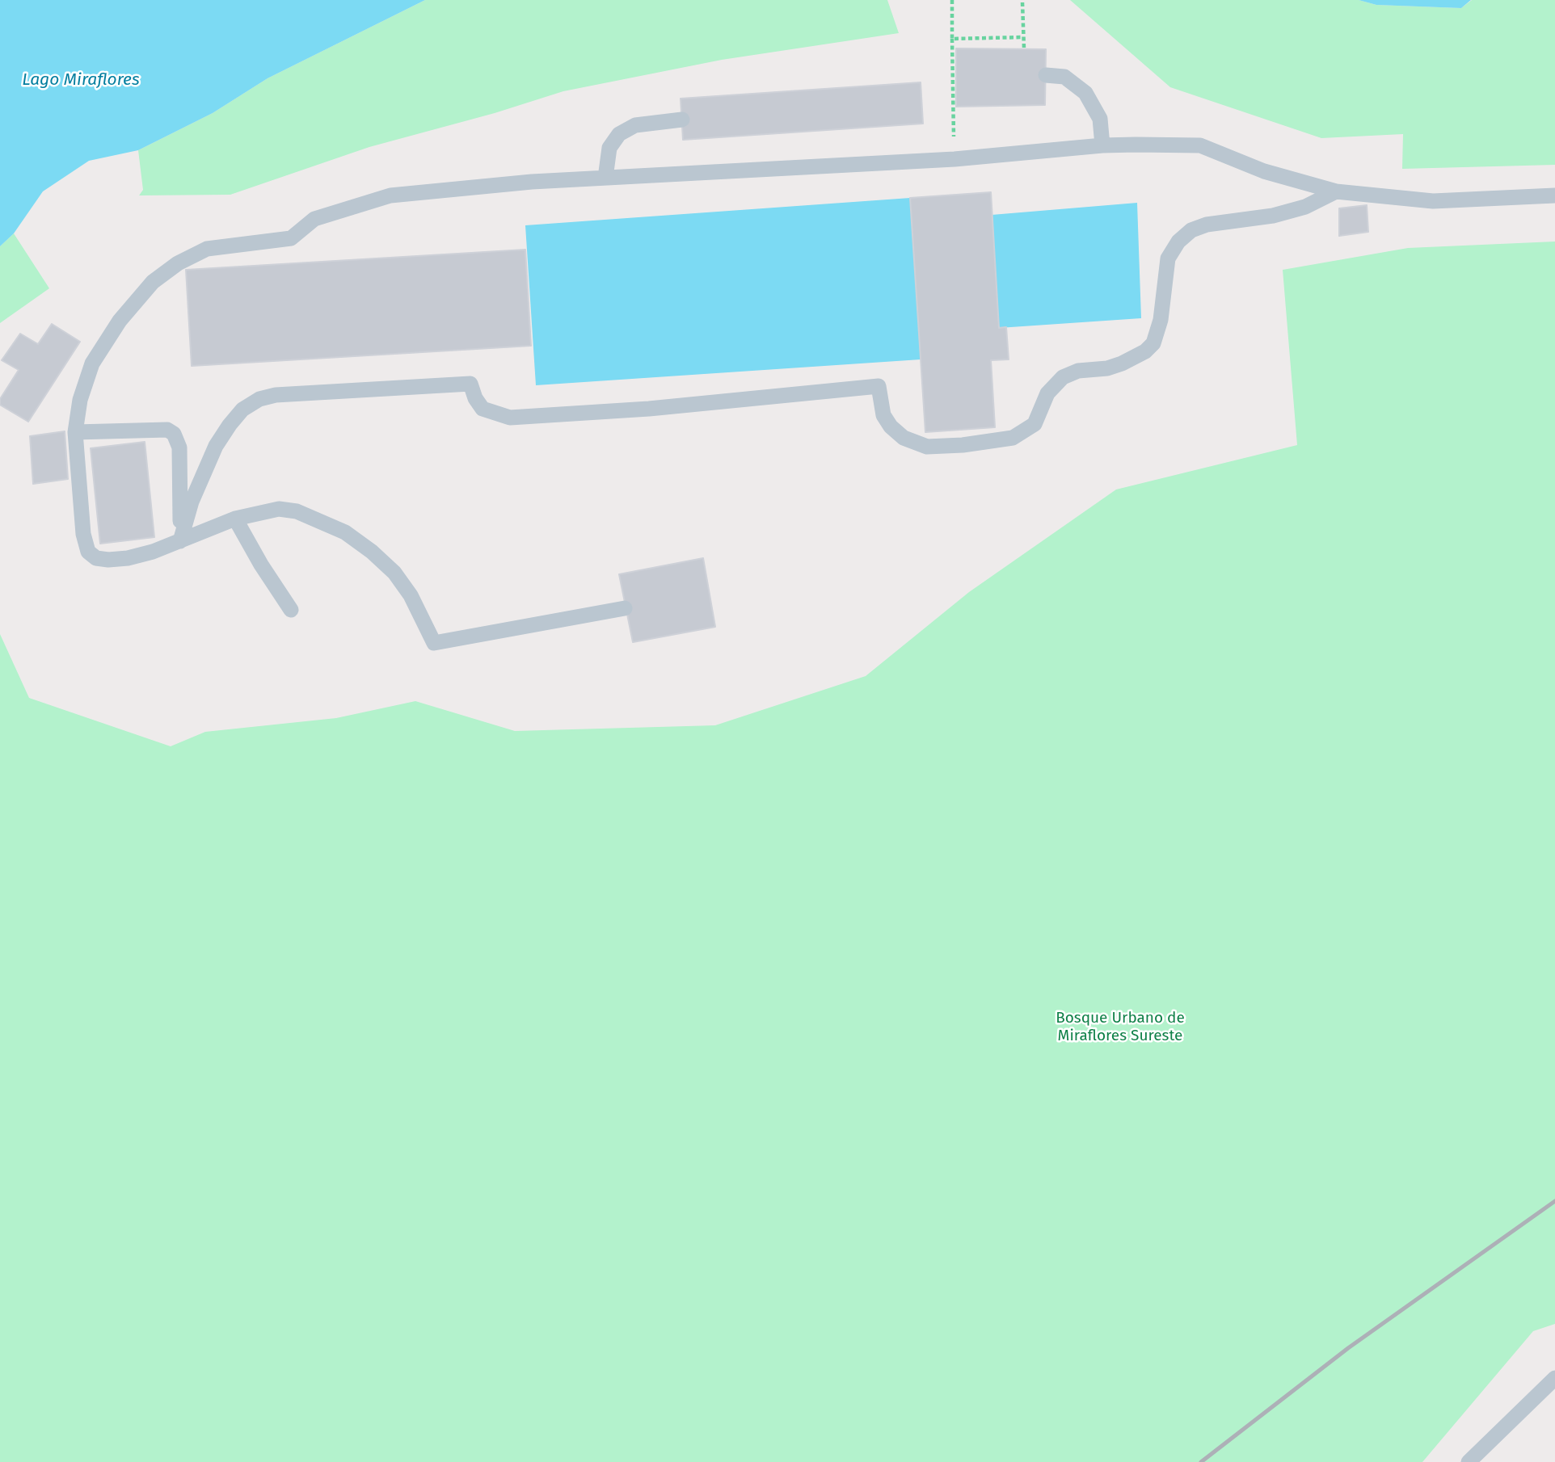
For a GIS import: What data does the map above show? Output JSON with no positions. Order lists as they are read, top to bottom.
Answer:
{
  "water": ["Lago Miraflores"],
  "parks": ["Bosque Urbano de Miraflores Sureste"]
}
